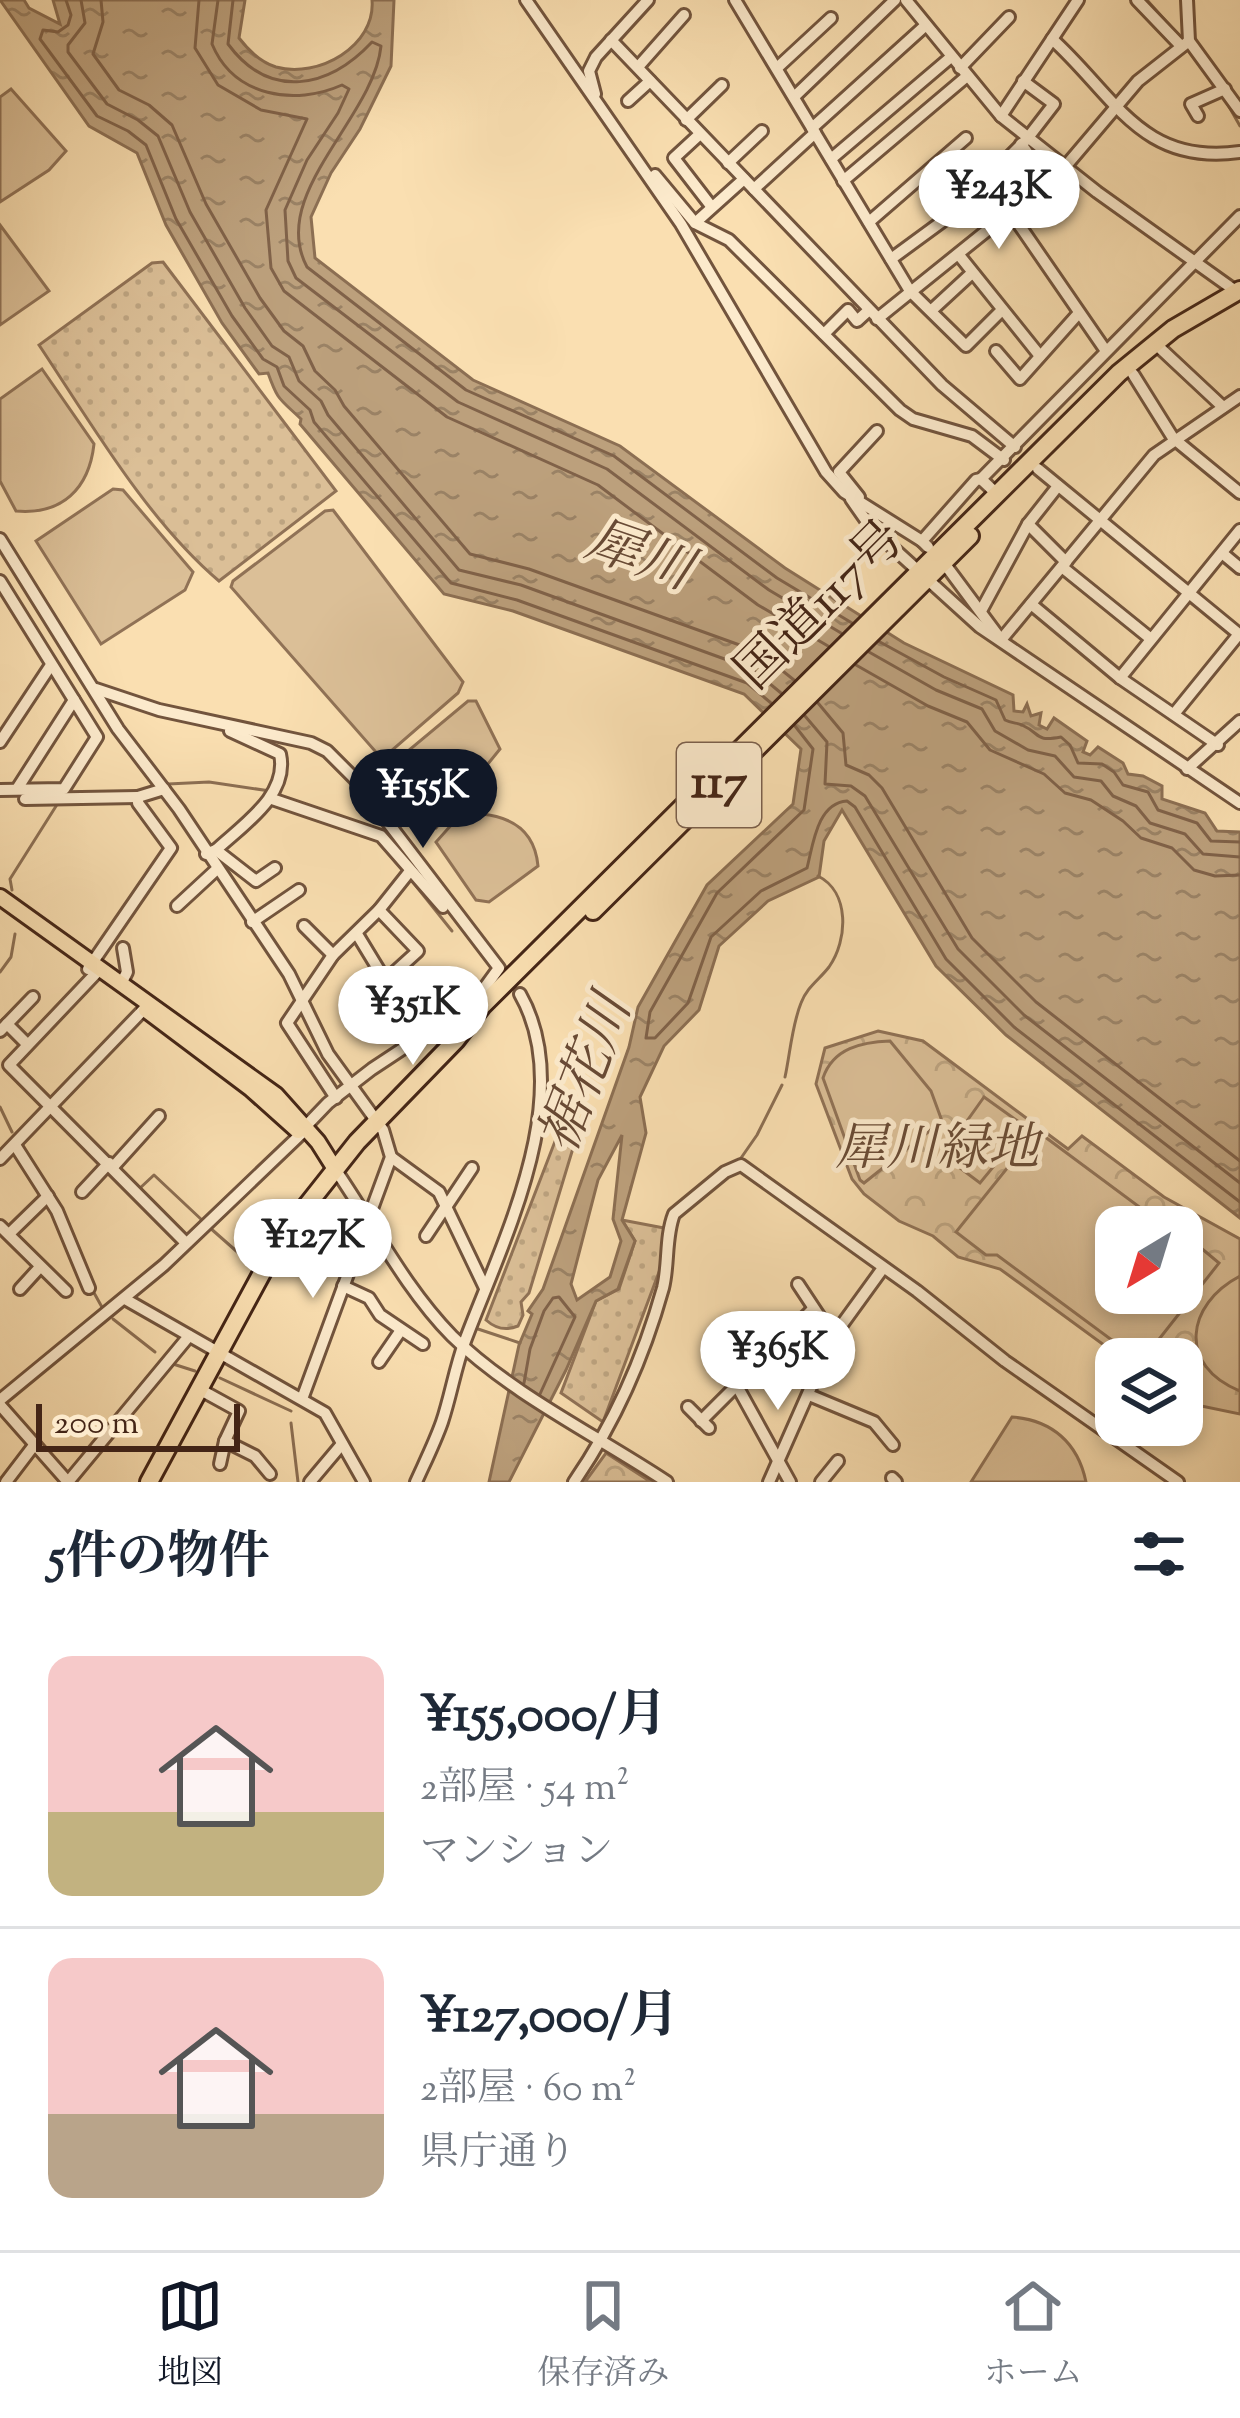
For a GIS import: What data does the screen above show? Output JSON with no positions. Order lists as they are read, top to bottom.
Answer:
{
  "streets": {
    "highway": ["国道117号", "117"]
  },
  "crossings": [
    ["国道117号", "117"]
  ],
  "water": ["犀川", "裾花川"],
  "parks": ["犀川緑地"],
  "scale_bar": "200 m",
  "north": "bottom left",
  "page": {
    "price": [
      "¥243K",
      "¥155K",
      "¥351K",
      "¥127K",
      "¥365K"
    ],
    "scale": "200 m",
    "heading": "5件の物件",
    "list": [
      {
        "name": "¥155,000/月",
        "note": "2部屋 · 54 m² · マンション"
      },
      {
        "name": "¥127,000/月",
        "note": "2部屋 · 60 m² · 県庁通り"
      }
    ],
    "tabs": ["地図", "保存済み", "ホーム"]
  }
}
